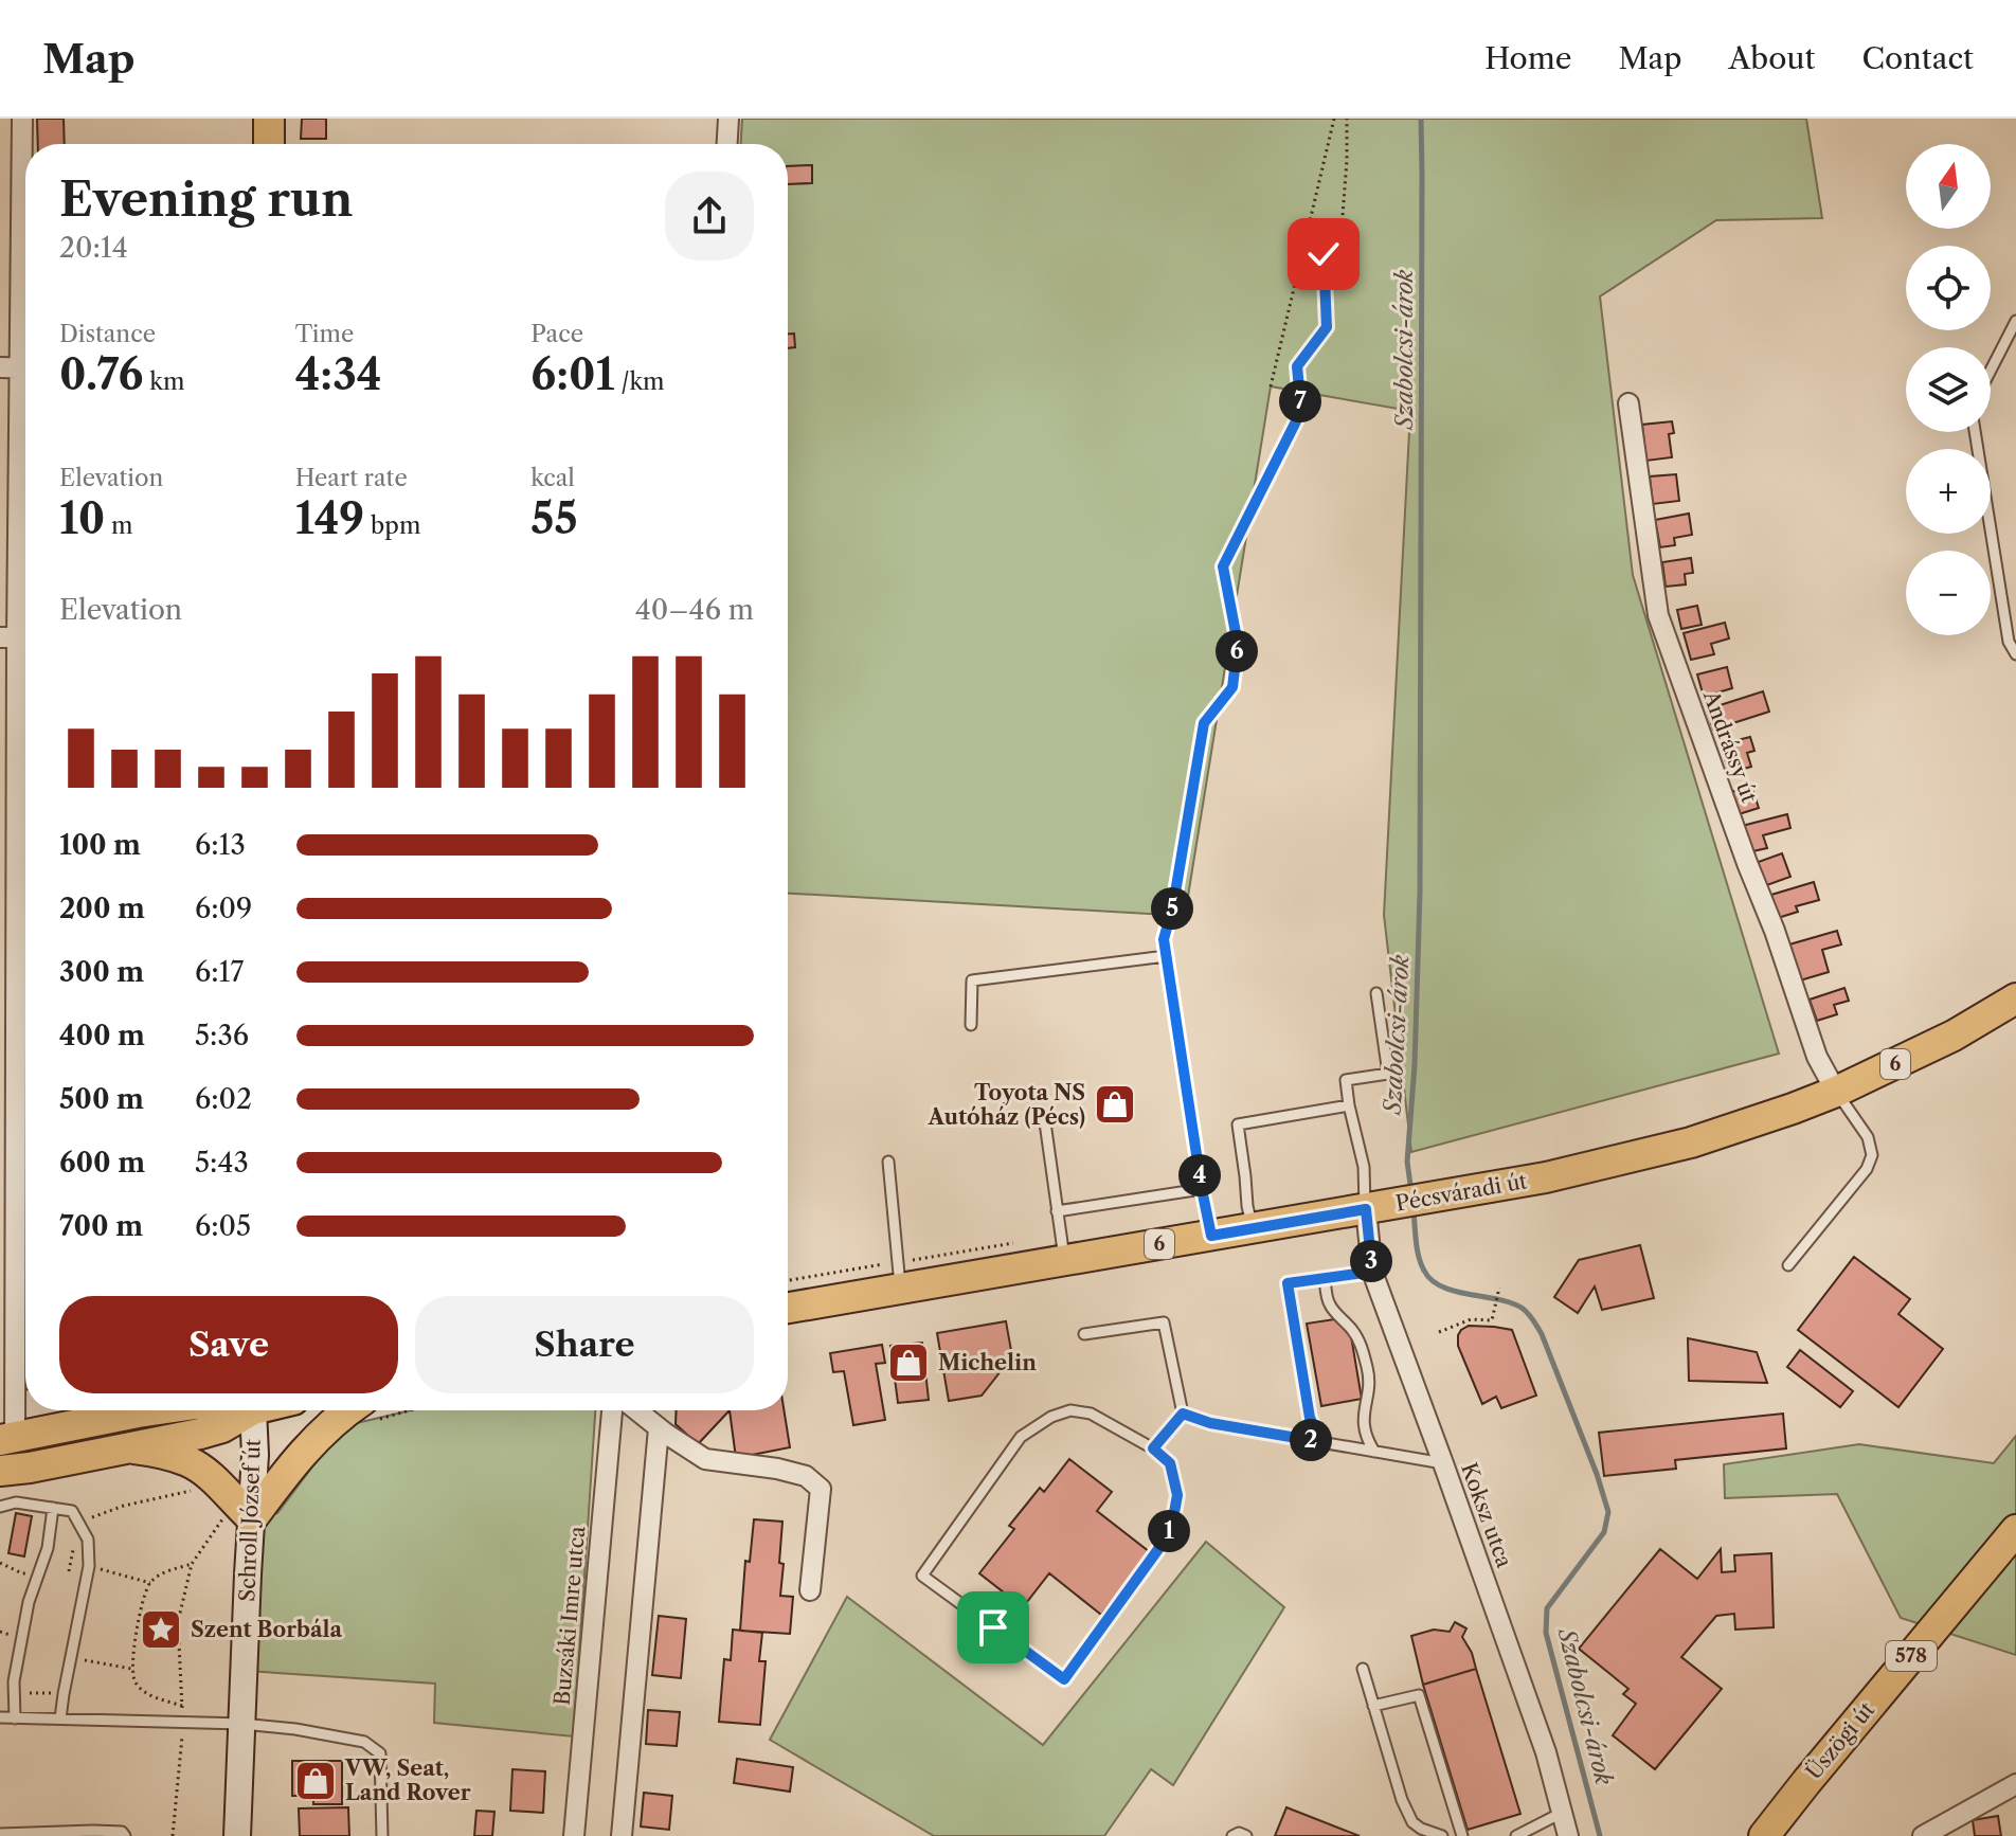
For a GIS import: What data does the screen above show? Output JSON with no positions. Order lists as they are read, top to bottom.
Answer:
{
  "streets": {
    "main road": [
      "6",
      "Pécsváradi út",
      "Schroll József út",
      "578",
      "Üszögi út"
    ],
    "street": ["Andrássy út", "Koksz utca", "Buzsáki Imre utca"]
  },
  "crossings": [
    ["Andrássy út", "Pécsváradi út"],
    ["Pécsváradi út", "Koksz utca"]
  ],
  "water": ["Szabolcsi-árok"],
  "places": {
    "shop": ["Toyota NS Autóház (Pécs)", "Michelin", "VW, Seat, Land Rover"],
    "place": ["Szent Borbála"]
  },
  "north": "top",
  "page": {
    "header": "Map",
    "nav": [
      "Home",
      "Map",
      "About",
      "Contact"
    ],
    "map_buttons": ["+", "−"],
    "heading": ["Evening run", "20:14"],
    "stats": [
      ["Distance", "0.76 km"],
      ["Time", "4:34"],
      ["Pace", "6:01 /km"],
      ["Elevation", "10 m"],
      ["Heart rate", "149 bpm"],
      ["kcal", "55"]
    ],
    "pins": [
      "7",
      "6",
      "5",
      "4",
      "3",
      "2",
      "1"
    ],
    "chart": ["Elevation", "40–46 m"],
    "list": [
      {
        "name": "100 m",
        "note": "6:13"
      },
      {
        "name": "200 m",
        "note": "6:09"
      },
      {
        "name": "300 m",
        "note": "6:17"
      },
      {
        "name": "400 m",
        "note": "5:36"
      },
      {
        "name": "500 m",
        "note": "6:02"
      },
      {
        "name": "600 m",
        "note": "5:43"
      },
      {
        "name": "700 m",
        "note": "6:05"
      }
    ],
    "buttons": ["Save", "Share"]
  }
}
